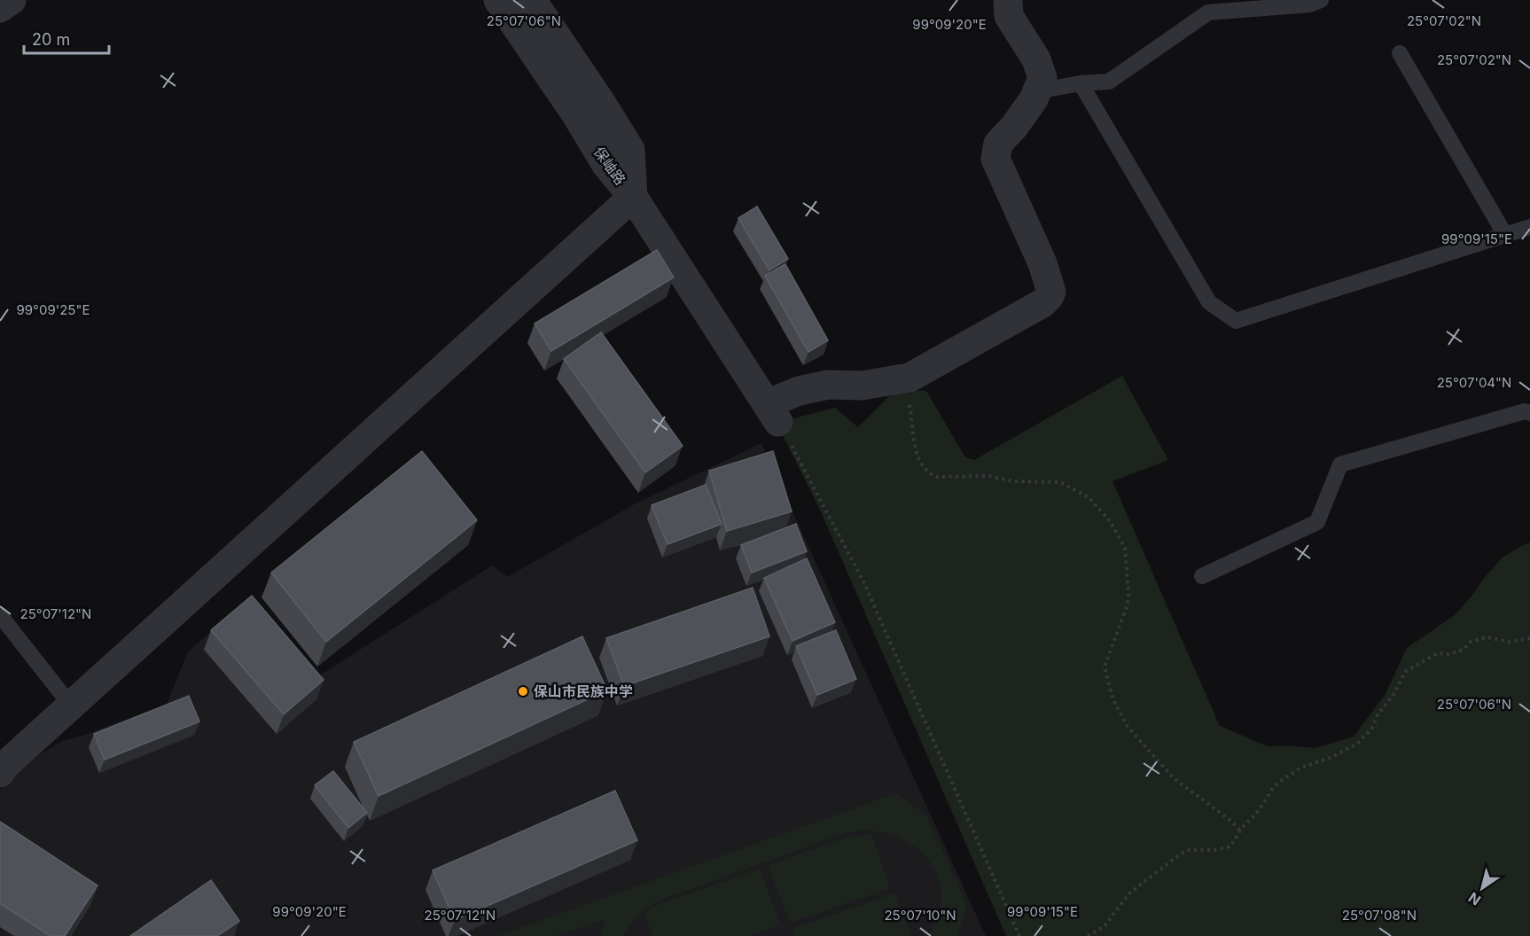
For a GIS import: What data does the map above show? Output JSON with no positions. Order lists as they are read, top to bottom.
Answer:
{
  "streets": {
    "street": ["保岫路"]
  },
  "places": ["保山市民族中学"],
  "scale_bar": "20 m",
  "north": "bottom left",
  "coordinates": [
    "25°07'06\"N",
    "25°07'02\"N",
    "99°09'20\"E",
    "99°09'15\"E",
    "99°09'25\"E",
    "25°07'04\"N",
    "25°07'12\"N",
    "25°07'10\"N",
    "25°07'08\"N"
  ]
}
